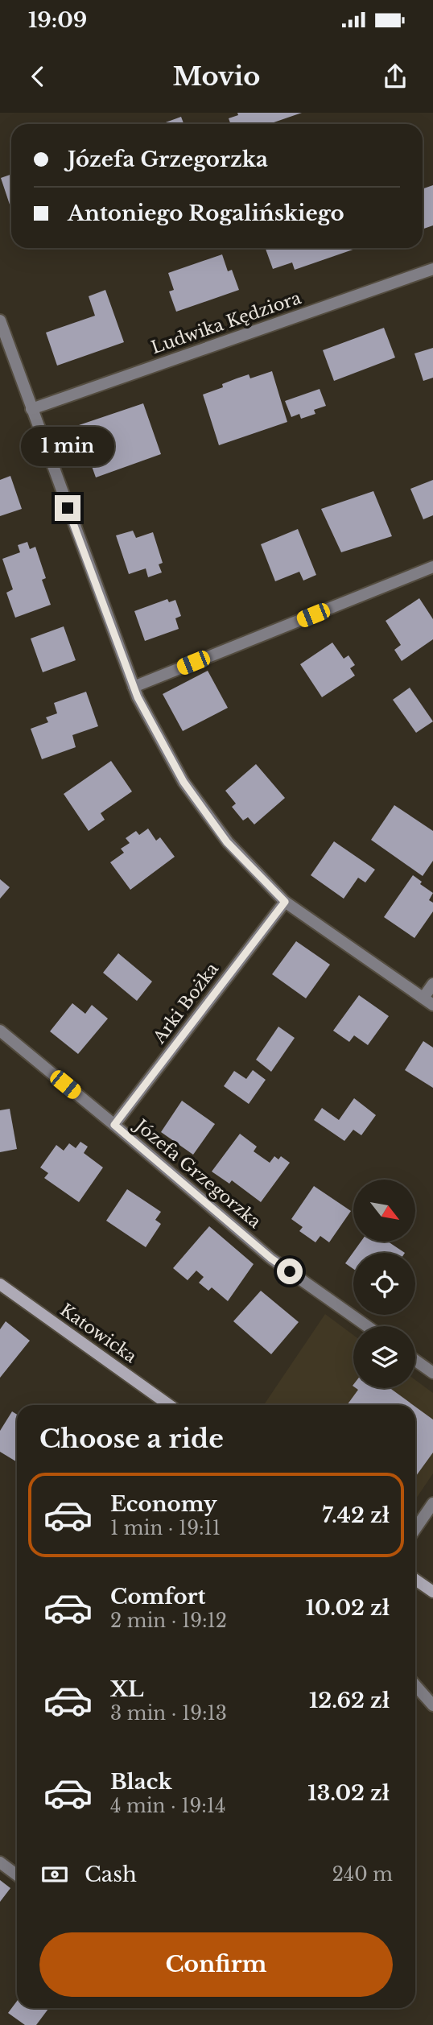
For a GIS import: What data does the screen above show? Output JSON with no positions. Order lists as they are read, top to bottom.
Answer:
{
  "streets": {
    "street": [
      "Ludwika Kędziora",
      "Arki Bożka",
      "Józefa Grzegorzka",
      "Katowicka"
    ]
  },
  "crossings": [
    ["Arki Bożka", "Józefa Grzegorzka"]
  ],
  "north": "bottom right",
  "page": {
    "status": "19:09",
    "header": "Movio",
    "banner": ["Józefa Grzegorzka", "Antoniego Rogalińskiego"],
    "bubble": "1 min",
    "heading": "Choose a ride",
    "list": [
      {
        "name": "Economy",
        "note": "1 min · 19:11",
        "value": "7.42 zł"
      },
      {
        "name": "Comfort",
        "note": "2 min · 19:12",
        "value": "10.02 zł"
      },
      {
        "name": "XL",
        "note": "3 min · 19:13",
        "value": "12.62 zł"
      },
      {
        "name": "Black",
        "note": "4 min · 19:14",
        "value": "13.02 zł"
      }
    ],
    "pay": ["Cash", "240 m"],
    "buttons": "Confirm"
  }
}
